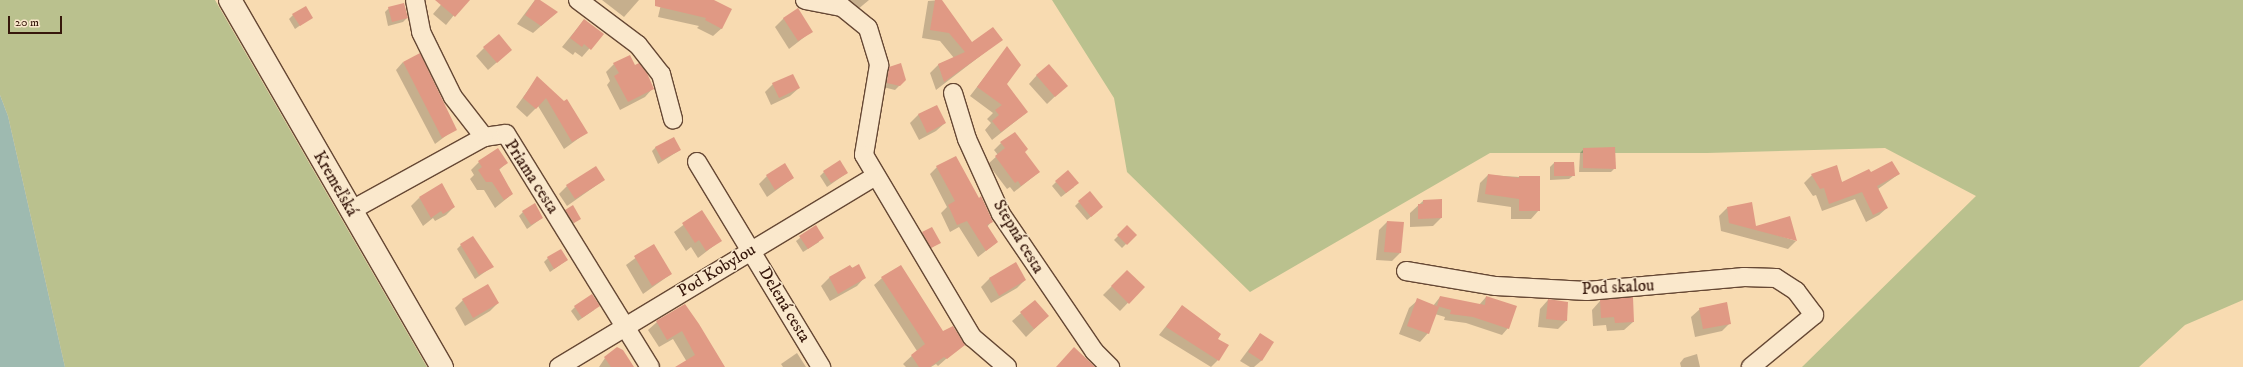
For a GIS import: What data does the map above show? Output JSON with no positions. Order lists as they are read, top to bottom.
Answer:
{
  "streets": {
    "street": [
      "Priama cesta",
      "Kremeľská",
      "Stepná cesta",
      "Pod Kobylou",
      "Pod skalou",
      "Delená cesta"
    ]
  },
  "crossings": [
    ["Priama cesta", "Pod Kobylou"],
    ["Pod Kobylou", "Delená cesta"]
  ],
  "scale_bar": "20 m"
}
